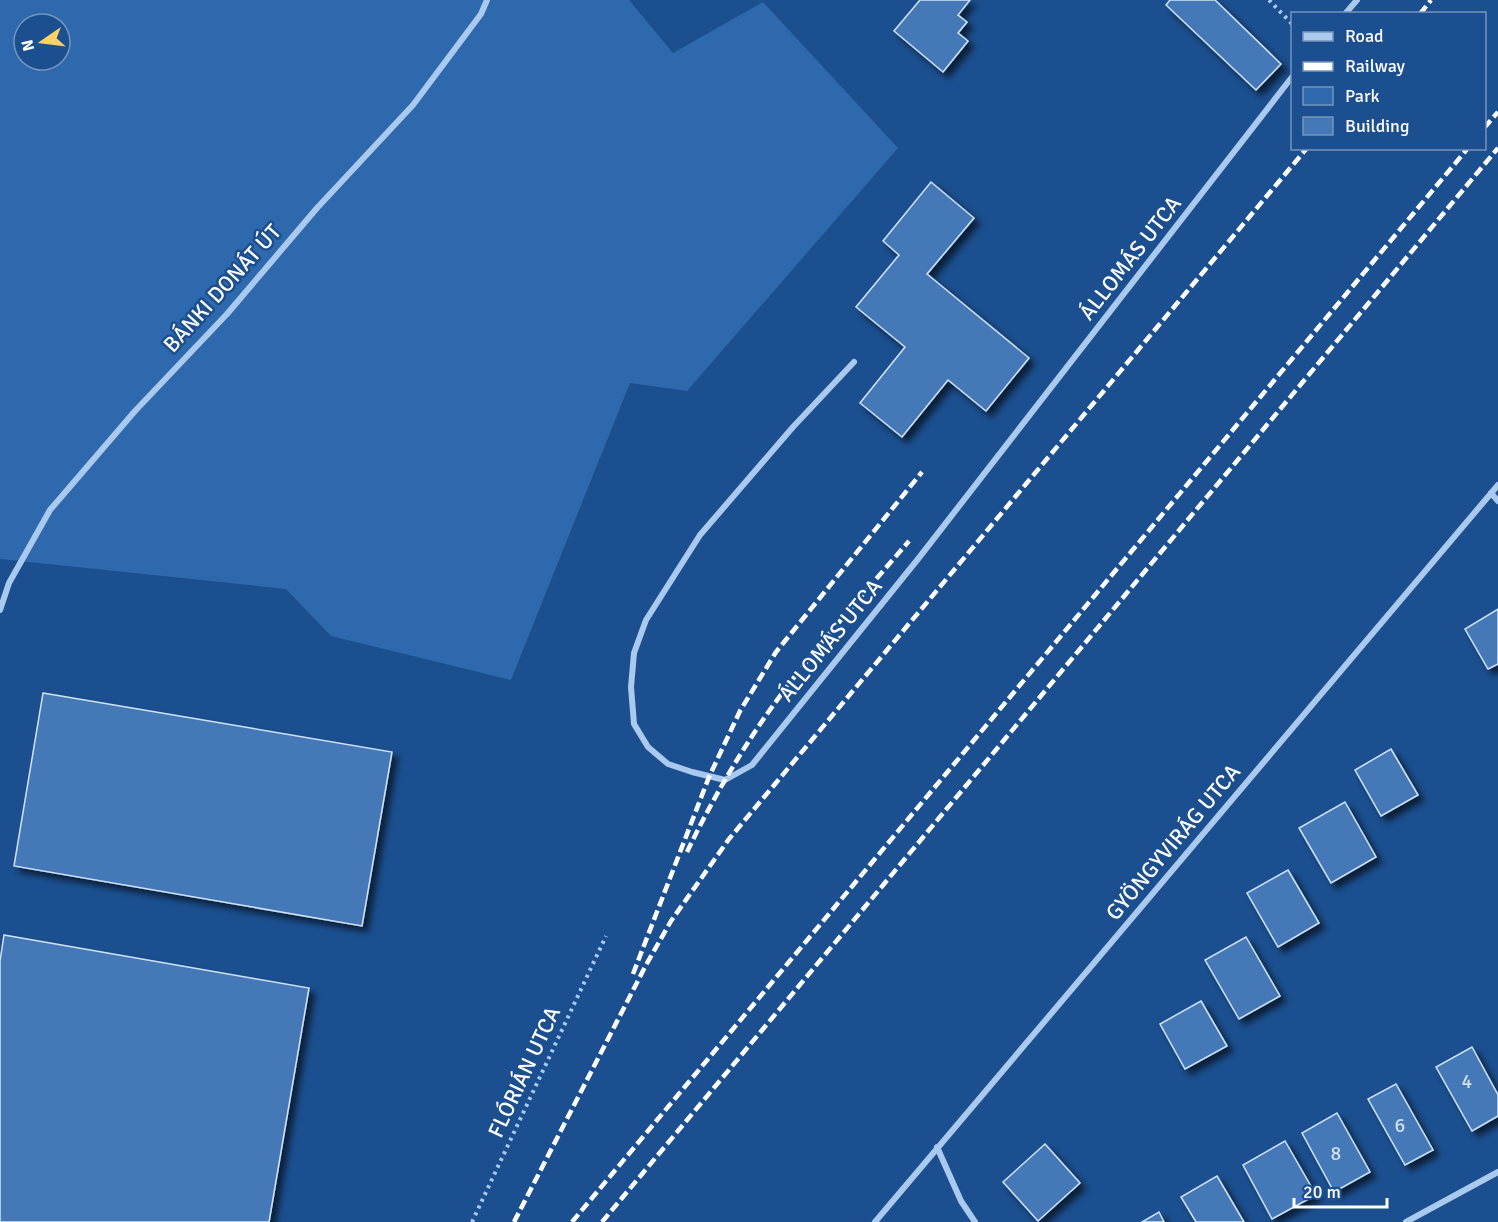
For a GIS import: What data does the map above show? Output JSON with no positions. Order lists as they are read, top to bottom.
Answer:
{
  "streets": {
    "street": ["ÁLLOMÁS UTCA", "BÁNKI DONÁT ÚT", "GYÖNGYVIRÁG UTCA"],
    "path": ["FLÓRIÁN UTCA"]
  },
  "house_numbers": ["4", "6", "8"],
  "legend": [
    "Road",
    "Railway",
    "Park",
    "Building"
  ],
  "scale_bar": "20 m",
  "north": "left"
}
